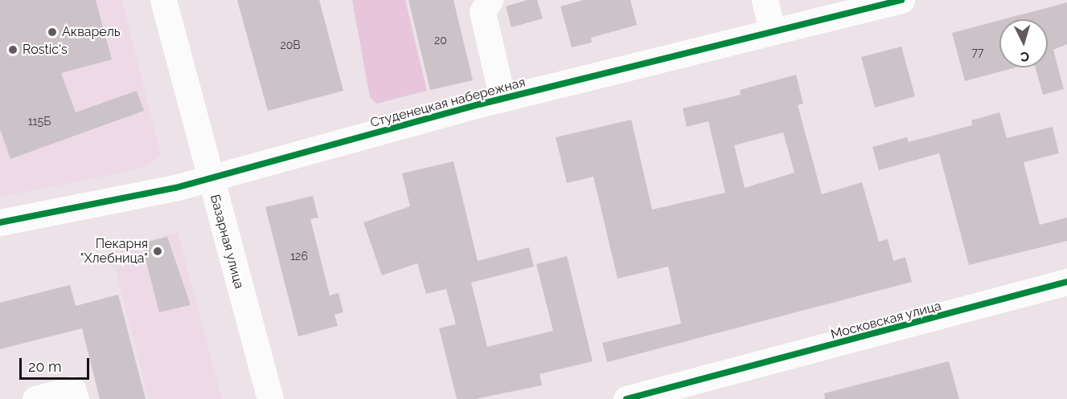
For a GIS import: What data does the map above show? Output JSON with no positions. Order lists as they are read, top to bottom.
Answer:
{
  "streets": {
    "street": ["Студенецкая набережная", "Базарная улица", "Московская улица"]
  },
  "crossings": [
    ["Студенецкая набережная", "Базарная улица"]
  ],
  "places": ["Акварель", "Rostic's", "Пекарня \"Хлебница\""],
  "house_numbers": [
    "20",
    "20В",
    "77",
    "115Б",
    "126"
  ],
  "scale_bar": "20 m",
  "north": "bottom"
}
